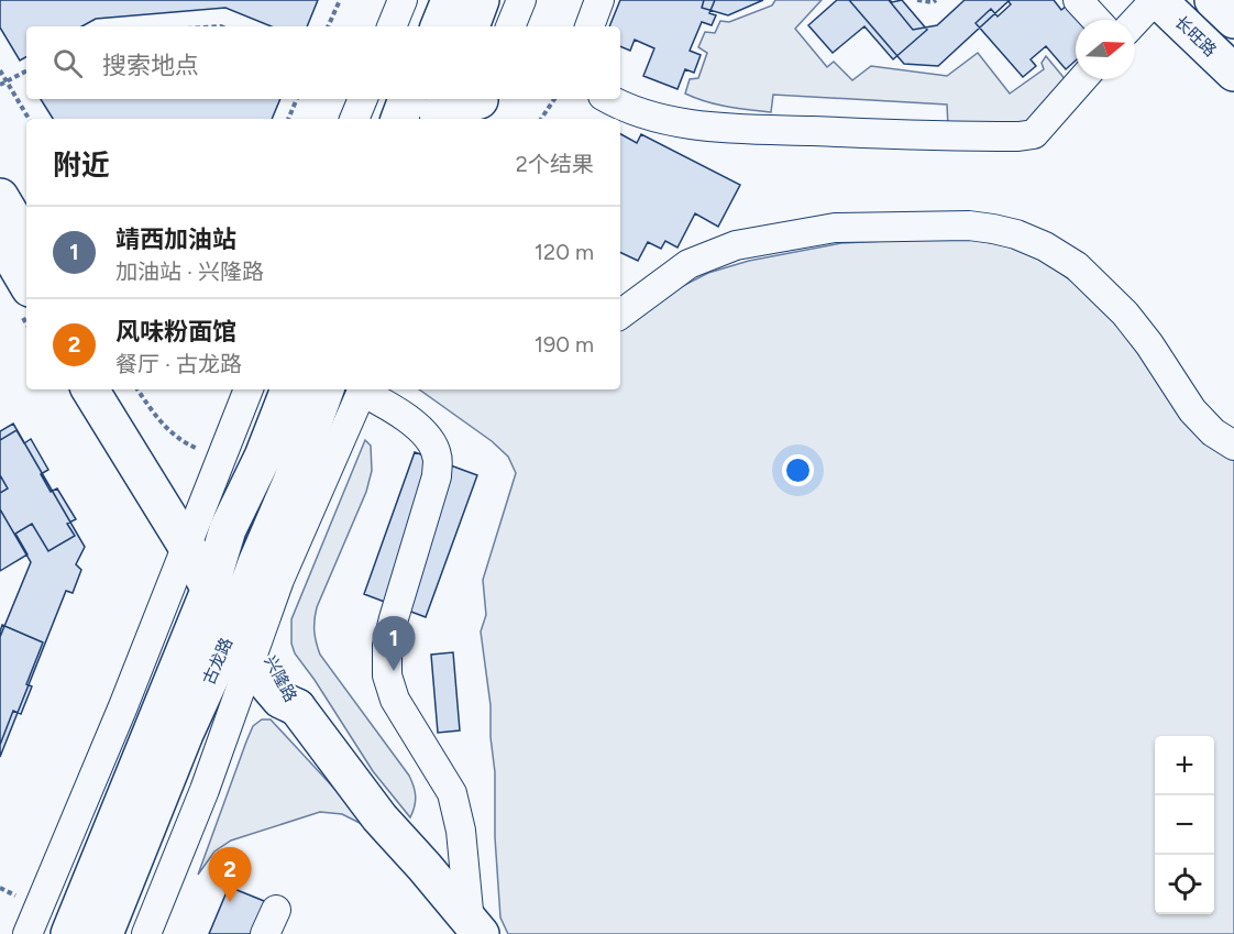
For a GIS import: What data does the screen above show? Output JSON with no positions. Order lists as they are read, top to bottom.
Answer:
{
  "streets": {
    "main road": ["长旺路", "古龙路", "兴隆路"]
  },
  "crossings": [
    ["古龙路", "兴隆路"]
  ],
  "north": "right",
  "page": {
    "search": "搜索地点",
    "heading": ["附近", "2个结果"],
    "list": [
      {
        "mark": "1",
        "name": "靖西加油站",
        "note": "加油站 · 兴隆路",
        "value": "120 m"
      },
      {
        "mark": "2",
        "name": "风味粉面馆",
        "note": "餐厅 · 古龙路",
        "value": "190 m"
      }
    ],
    "pins": ["1", "2"],
    "map_buttons": ["+", "−"]
  }
}
